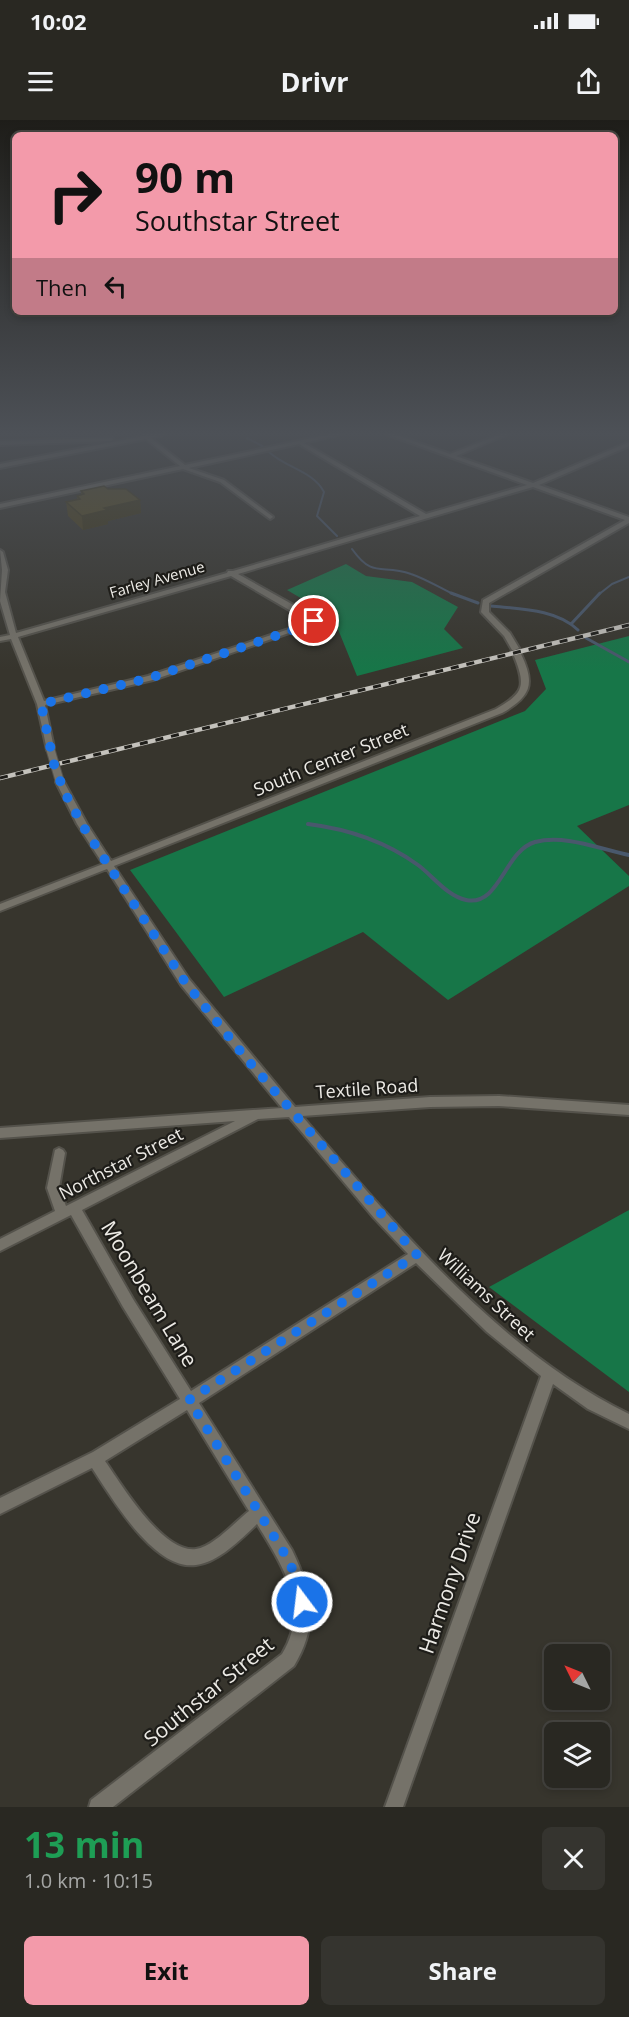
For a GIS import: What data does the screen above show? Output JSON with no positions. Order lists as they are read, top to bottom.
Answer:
{
  "streets": {
    "street": [
      "Farley Avenue",
      "South Center Street",
      "Textile Road",
      "Northstar Street",
      "Moonbeam Lane",
      "Williams Street",
      "Harmony Drive",
      "Southstar Street"
    ]
  },
  "crossings": [
    ["Farley Avenue", "Williams Street"],
    ["South Center Street", "Williams Street"],
    ["Textile Road", "Northstar Street"],
    ["Textile Road", "Williams Street"],
    ["Northstar Street", "Moonbeam Lane"],
    ["Moonbeam Lane", "Southstar Street"],
    ["Williams Street", "Harmony Drive"]
  ],
  "north": "top left",
  "page": {
    "status": "10:02",
    "header": "Drivr",
    "turn": ["90 m", "Southstar Street"],
    "then": "Then",
    "heading": ["13 min", "1.0 km · 10:15"],
    "buttons": ["Exit", "Share"]
  }
}
